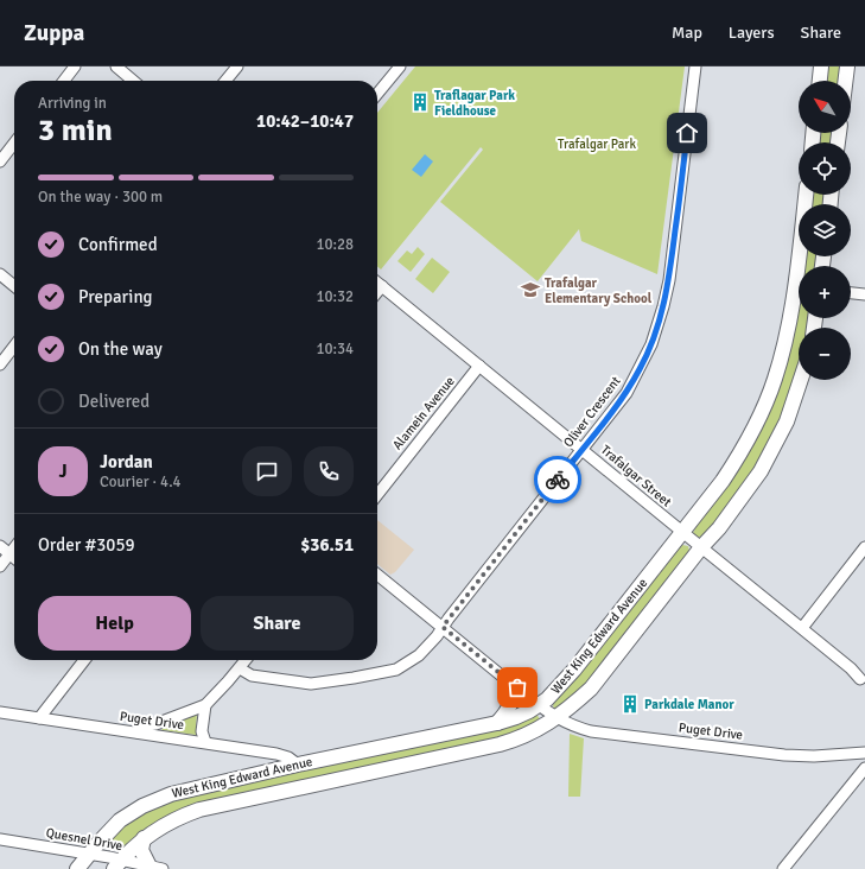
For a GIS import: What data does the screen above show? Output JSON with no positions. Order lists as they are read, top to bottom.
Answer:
{
  "streets": {
    "main road": ["West King Edward Avenue"],
    "street": [
      "Oliver Crescent",
      "Alamein Avenue",
      "Trafalgar Street",
      "Puget Drive",
      "Quesnel Drive"
    ]
  },
  "crossings": [
    ["Oliver Crescent", "Trafalgar Street"],
    ["Oliver Crescent", "Puget Drive"],
    ["Alamein Avenue", "Trafalgar Street"],
    ["Trafalgar Street", "West King Edward Avenue"],
    ["West King Edward Avenue", "Puget Drive"],
    ["West King Edward Avenue", "Quesnel Drive"]
  ],
  "parks": ["Trafalgar Park"],
  "places": {
    "building": ["Traflagar Park Fieldhouse", "Parkdale Manor"],
    "school or university": ["Trafalgar Elementary School"]
  },
  "north": "top left",
  "page": {
    "header": "Zuppa",
    "nav": ["Map", "Layers", "Share"],
    "map_buttons": ["+", "−"],
    "heading": ["3 min", "Arriving in", "10:42–10:47"],
    "panel": [
      "Jordan",
      "Courier · 4.4",
      "Order #3059",
      "$36.51"
    ],
    "bar": "On the way · 300 m",
    "list": [
      ["Confirmed", "10:28"],
      ["Preparing", "10:32"],
      ["On the way", "10:34"],
      "Delivered"
    ],
    "round": "J",
    "buttons": ["Help", "Share"]
  }
}
